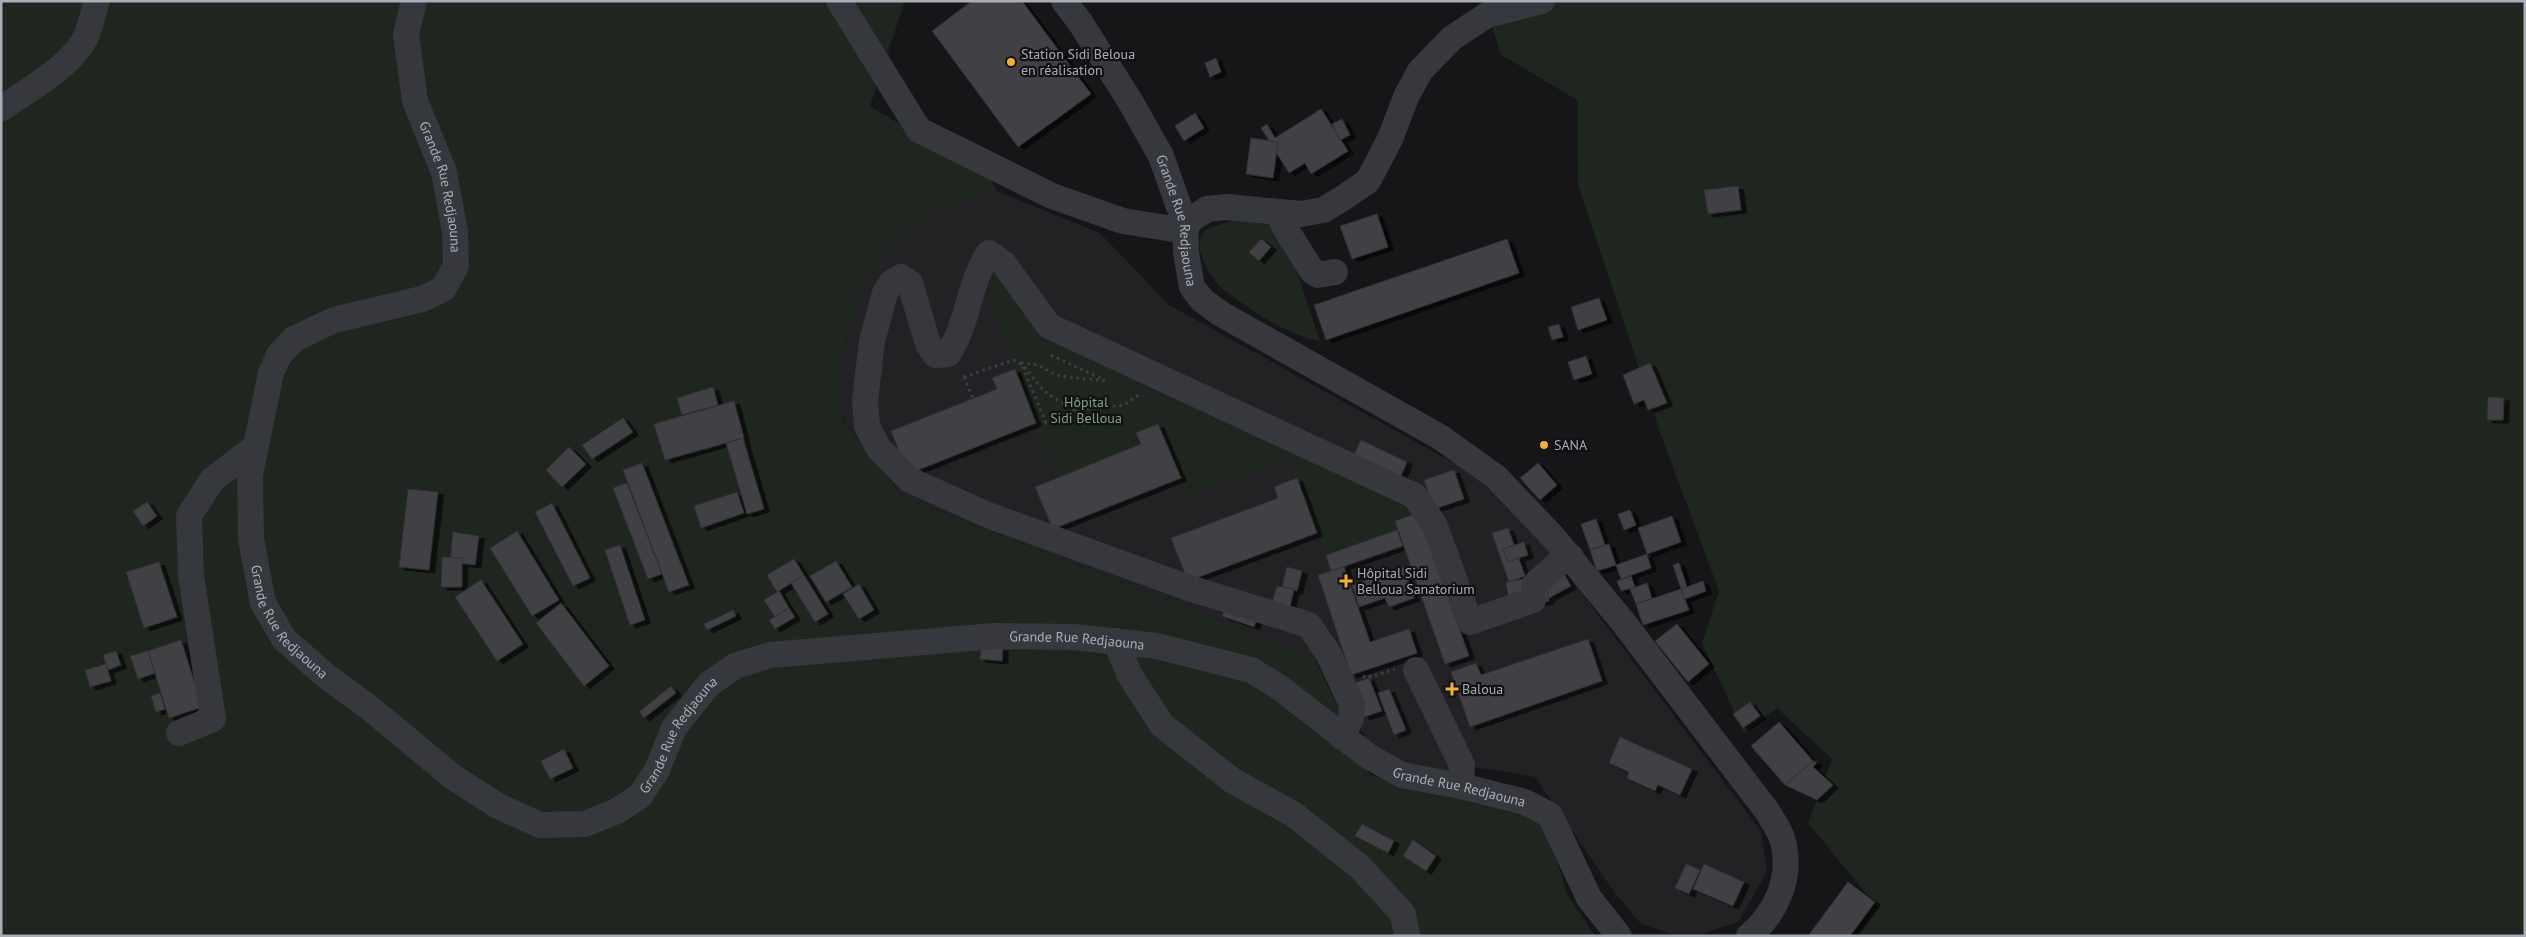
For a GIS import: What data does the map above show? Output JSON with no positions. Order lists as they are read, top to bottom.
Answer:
{
  "streets": {
    "street": ["Grande Rue Redjaouna"]
  },
  "parks": ["Hôpital Sidi Belloua"],
  "places": {
    "other": ["Station Sidi Beloua en réalisation", "SANA"],
    "health": ["Hôpital Sidi Belloua Sanatorium", "Baloua"]
  }
}
